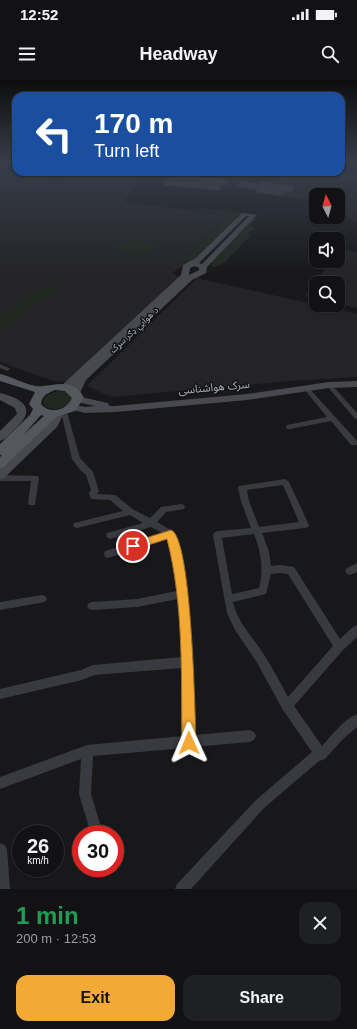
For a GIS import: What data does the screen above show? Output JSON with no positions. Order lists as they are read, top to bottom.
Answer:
{
  "streets": {
    "main road": ["د هوايي ډګر سړک", "سرک هواشناسی"]
  },
  "crossings": [
    ["د هوايي ډګر سړک", "سرک هواشناسی"]
  ],
  "north": "top",
  "page": {
    "status": "12:52",
    "header": "Headway",
    "turn": ["170 m", "Turn left"],
    "speed": "26 km/h",
    "limit": "30",
    "heading": ["1 min", "200 m · 12:53"],
    "buttons": ["Exit", "Share"]
  }
}
